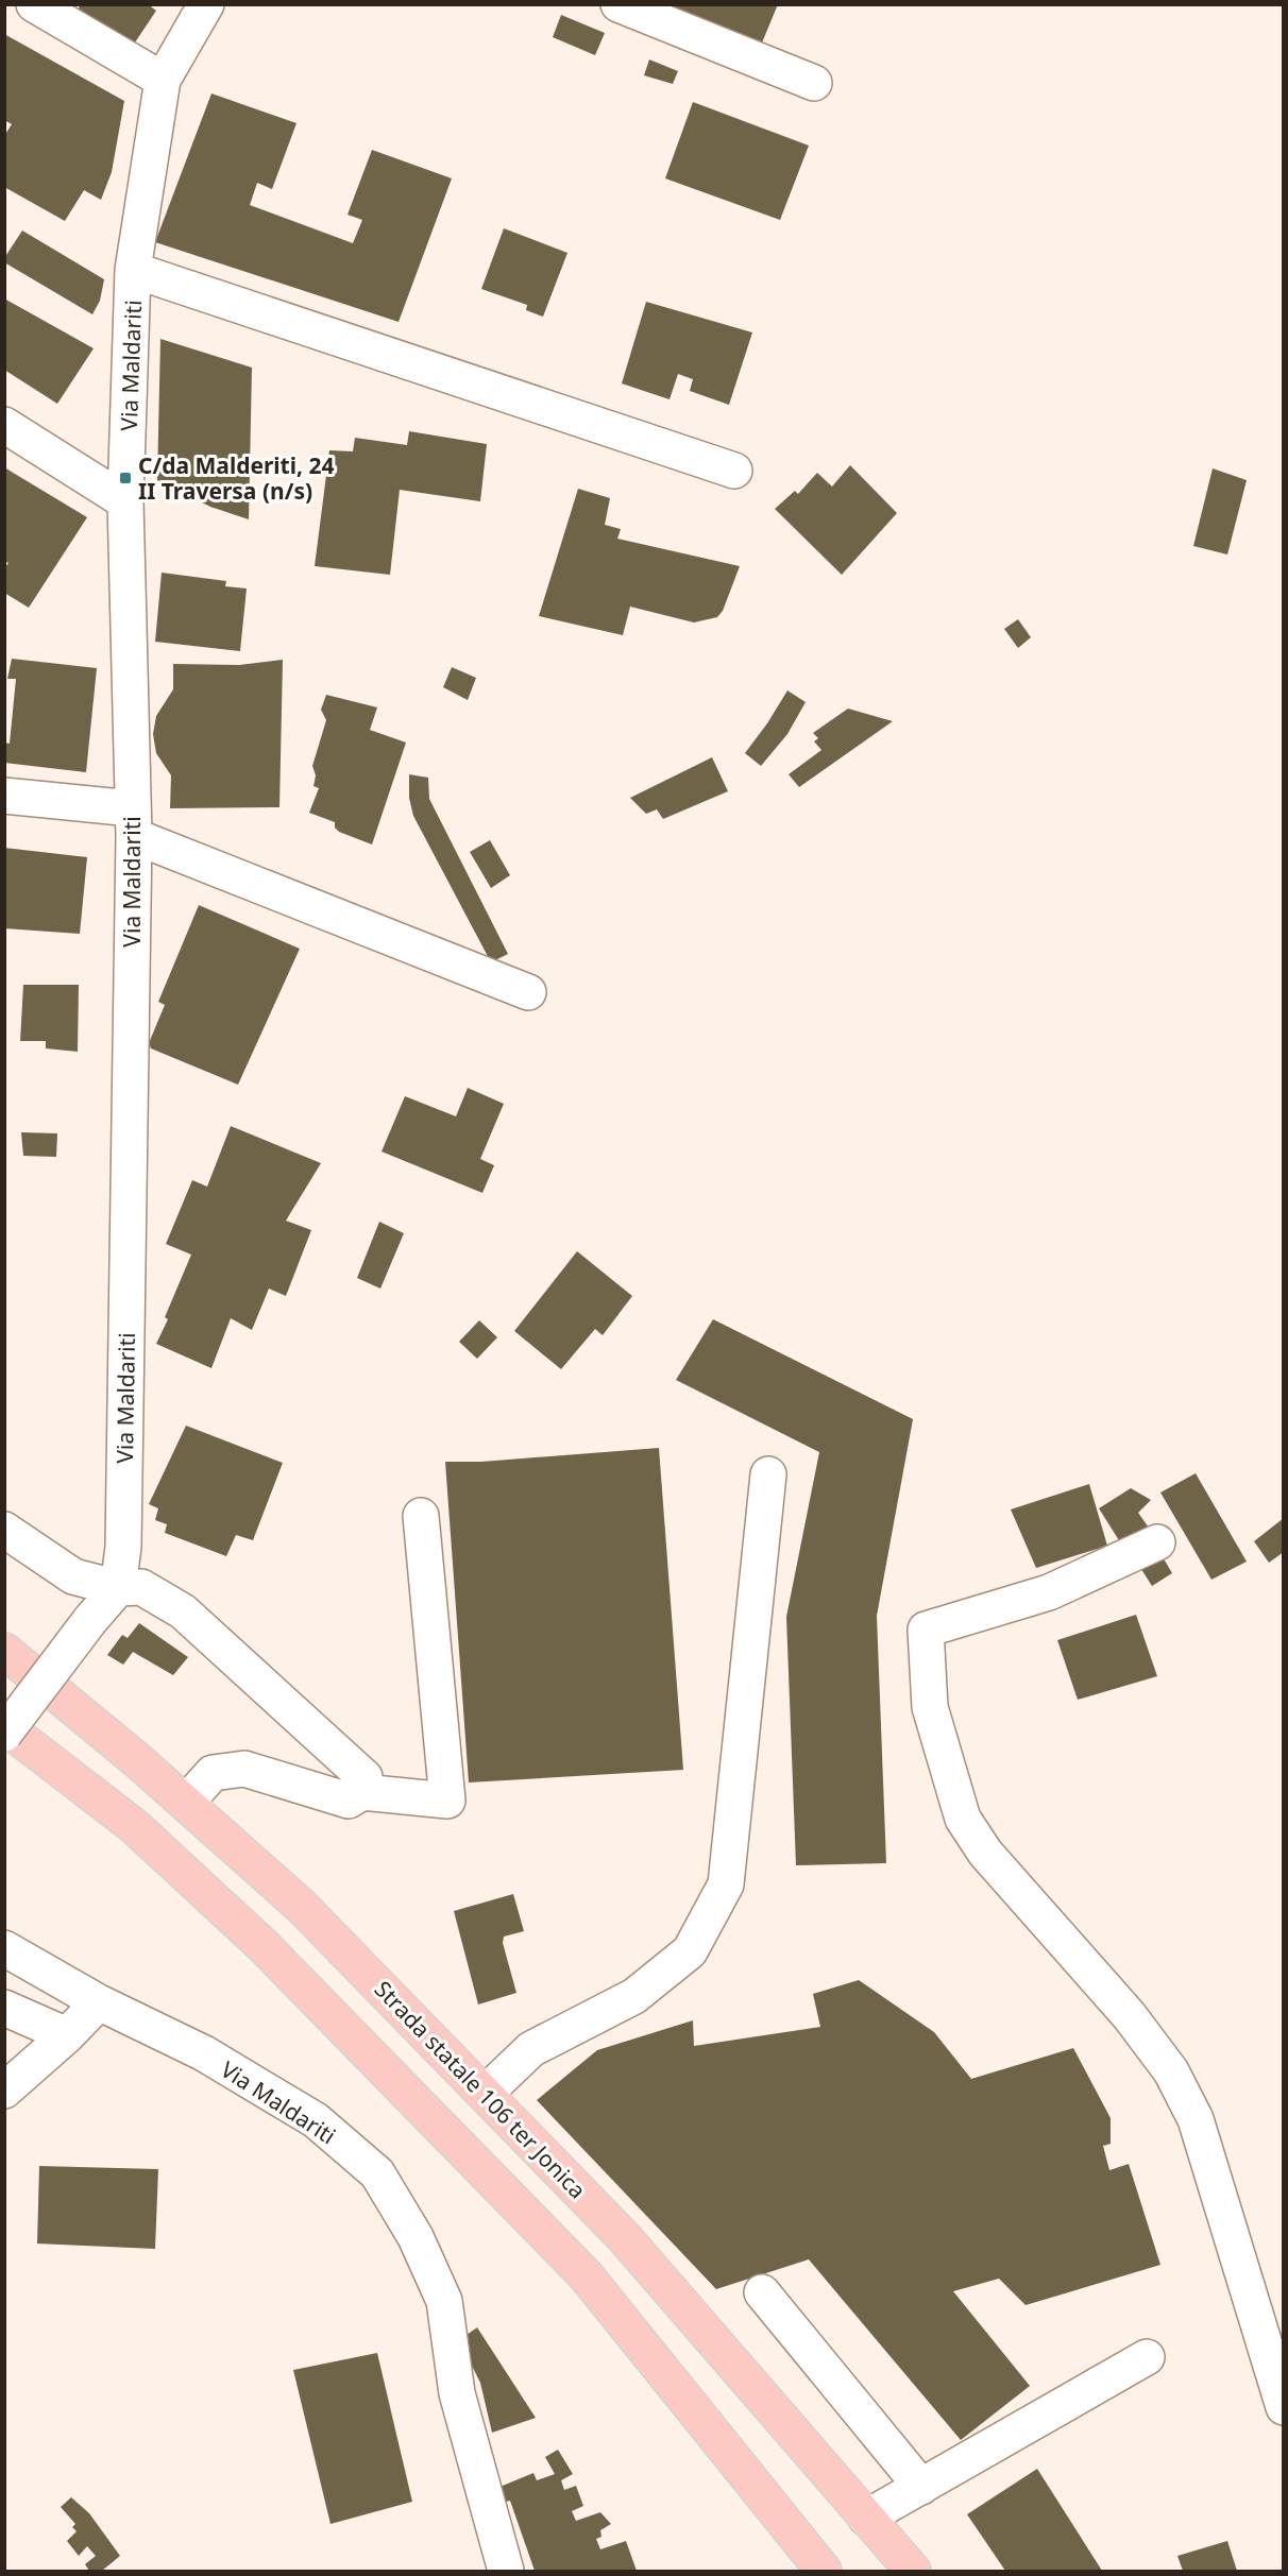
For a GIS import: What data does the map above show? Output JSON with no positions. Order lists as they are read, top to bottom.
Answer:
{
  "streets": {
    "main road": ["Strada statale 106 ter Jonica"],
    "street": ["Via Maldariti"]
  },
  "places": {
    "transit": ["C/da Malderiti, 24 II Traversa (n/s)"]
  }
}
